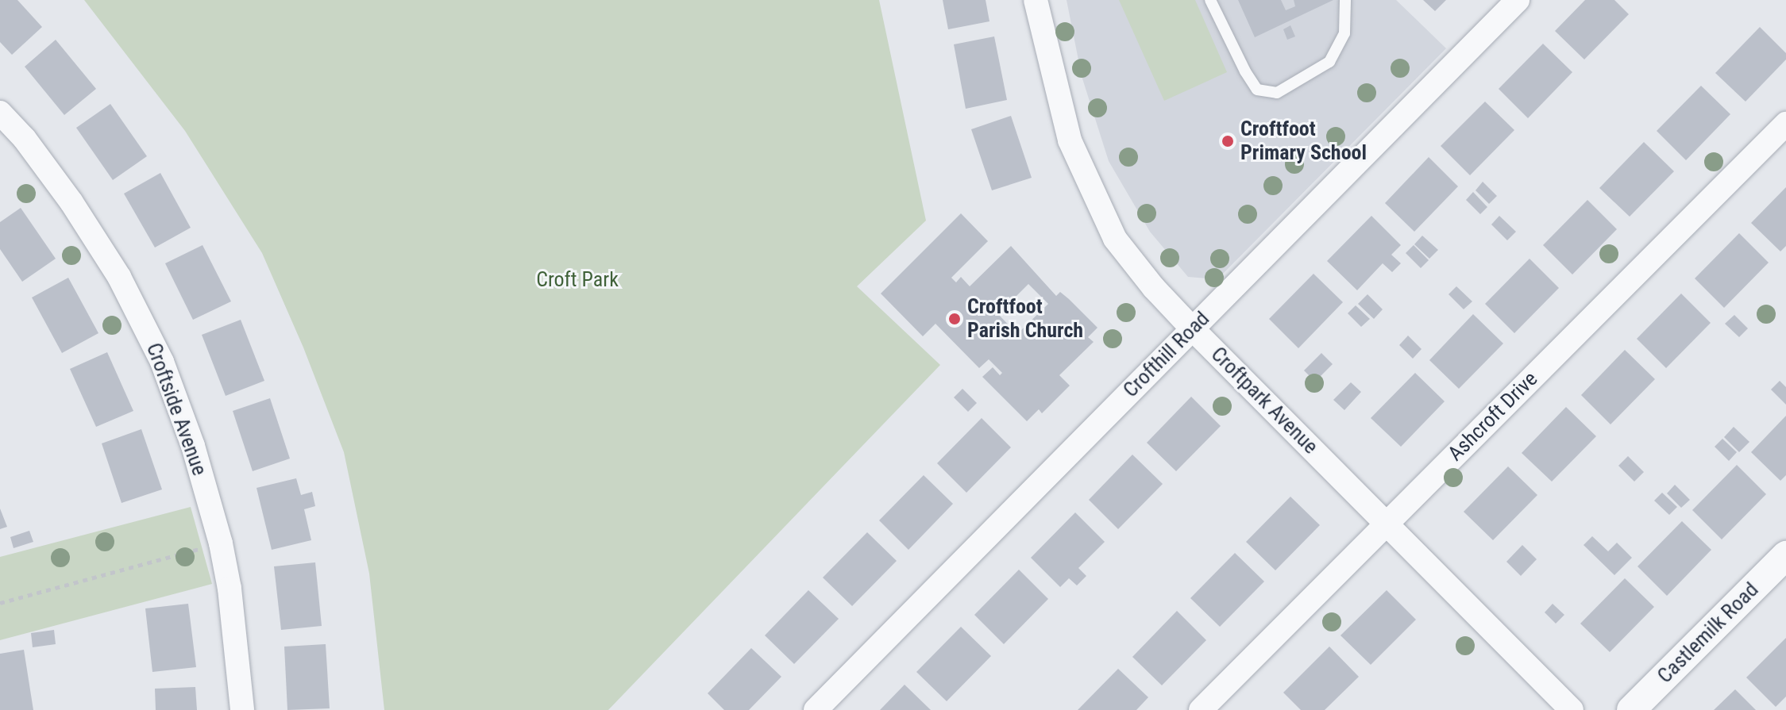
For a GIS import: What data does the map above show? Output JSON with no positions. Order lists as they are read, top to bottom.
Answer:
{
  "streets": {
    "street": [
      "Crofthill Road",
      "Croftpark Avenue",
      "Croftside Avenue",
      "Ashcroft Drive",
      "Castlemilk Road"
    ]
  },
  "crossings": [
    ["Crofthill Road", "Croftpark Avenue"],
    ["Croftpark Avenue", "Ashcroft Drive"]
  ],
  "parks": ["Croft Park"],
  "places": ["Croftfoot Primary School", "Croftfoot Parish Church"]
}
